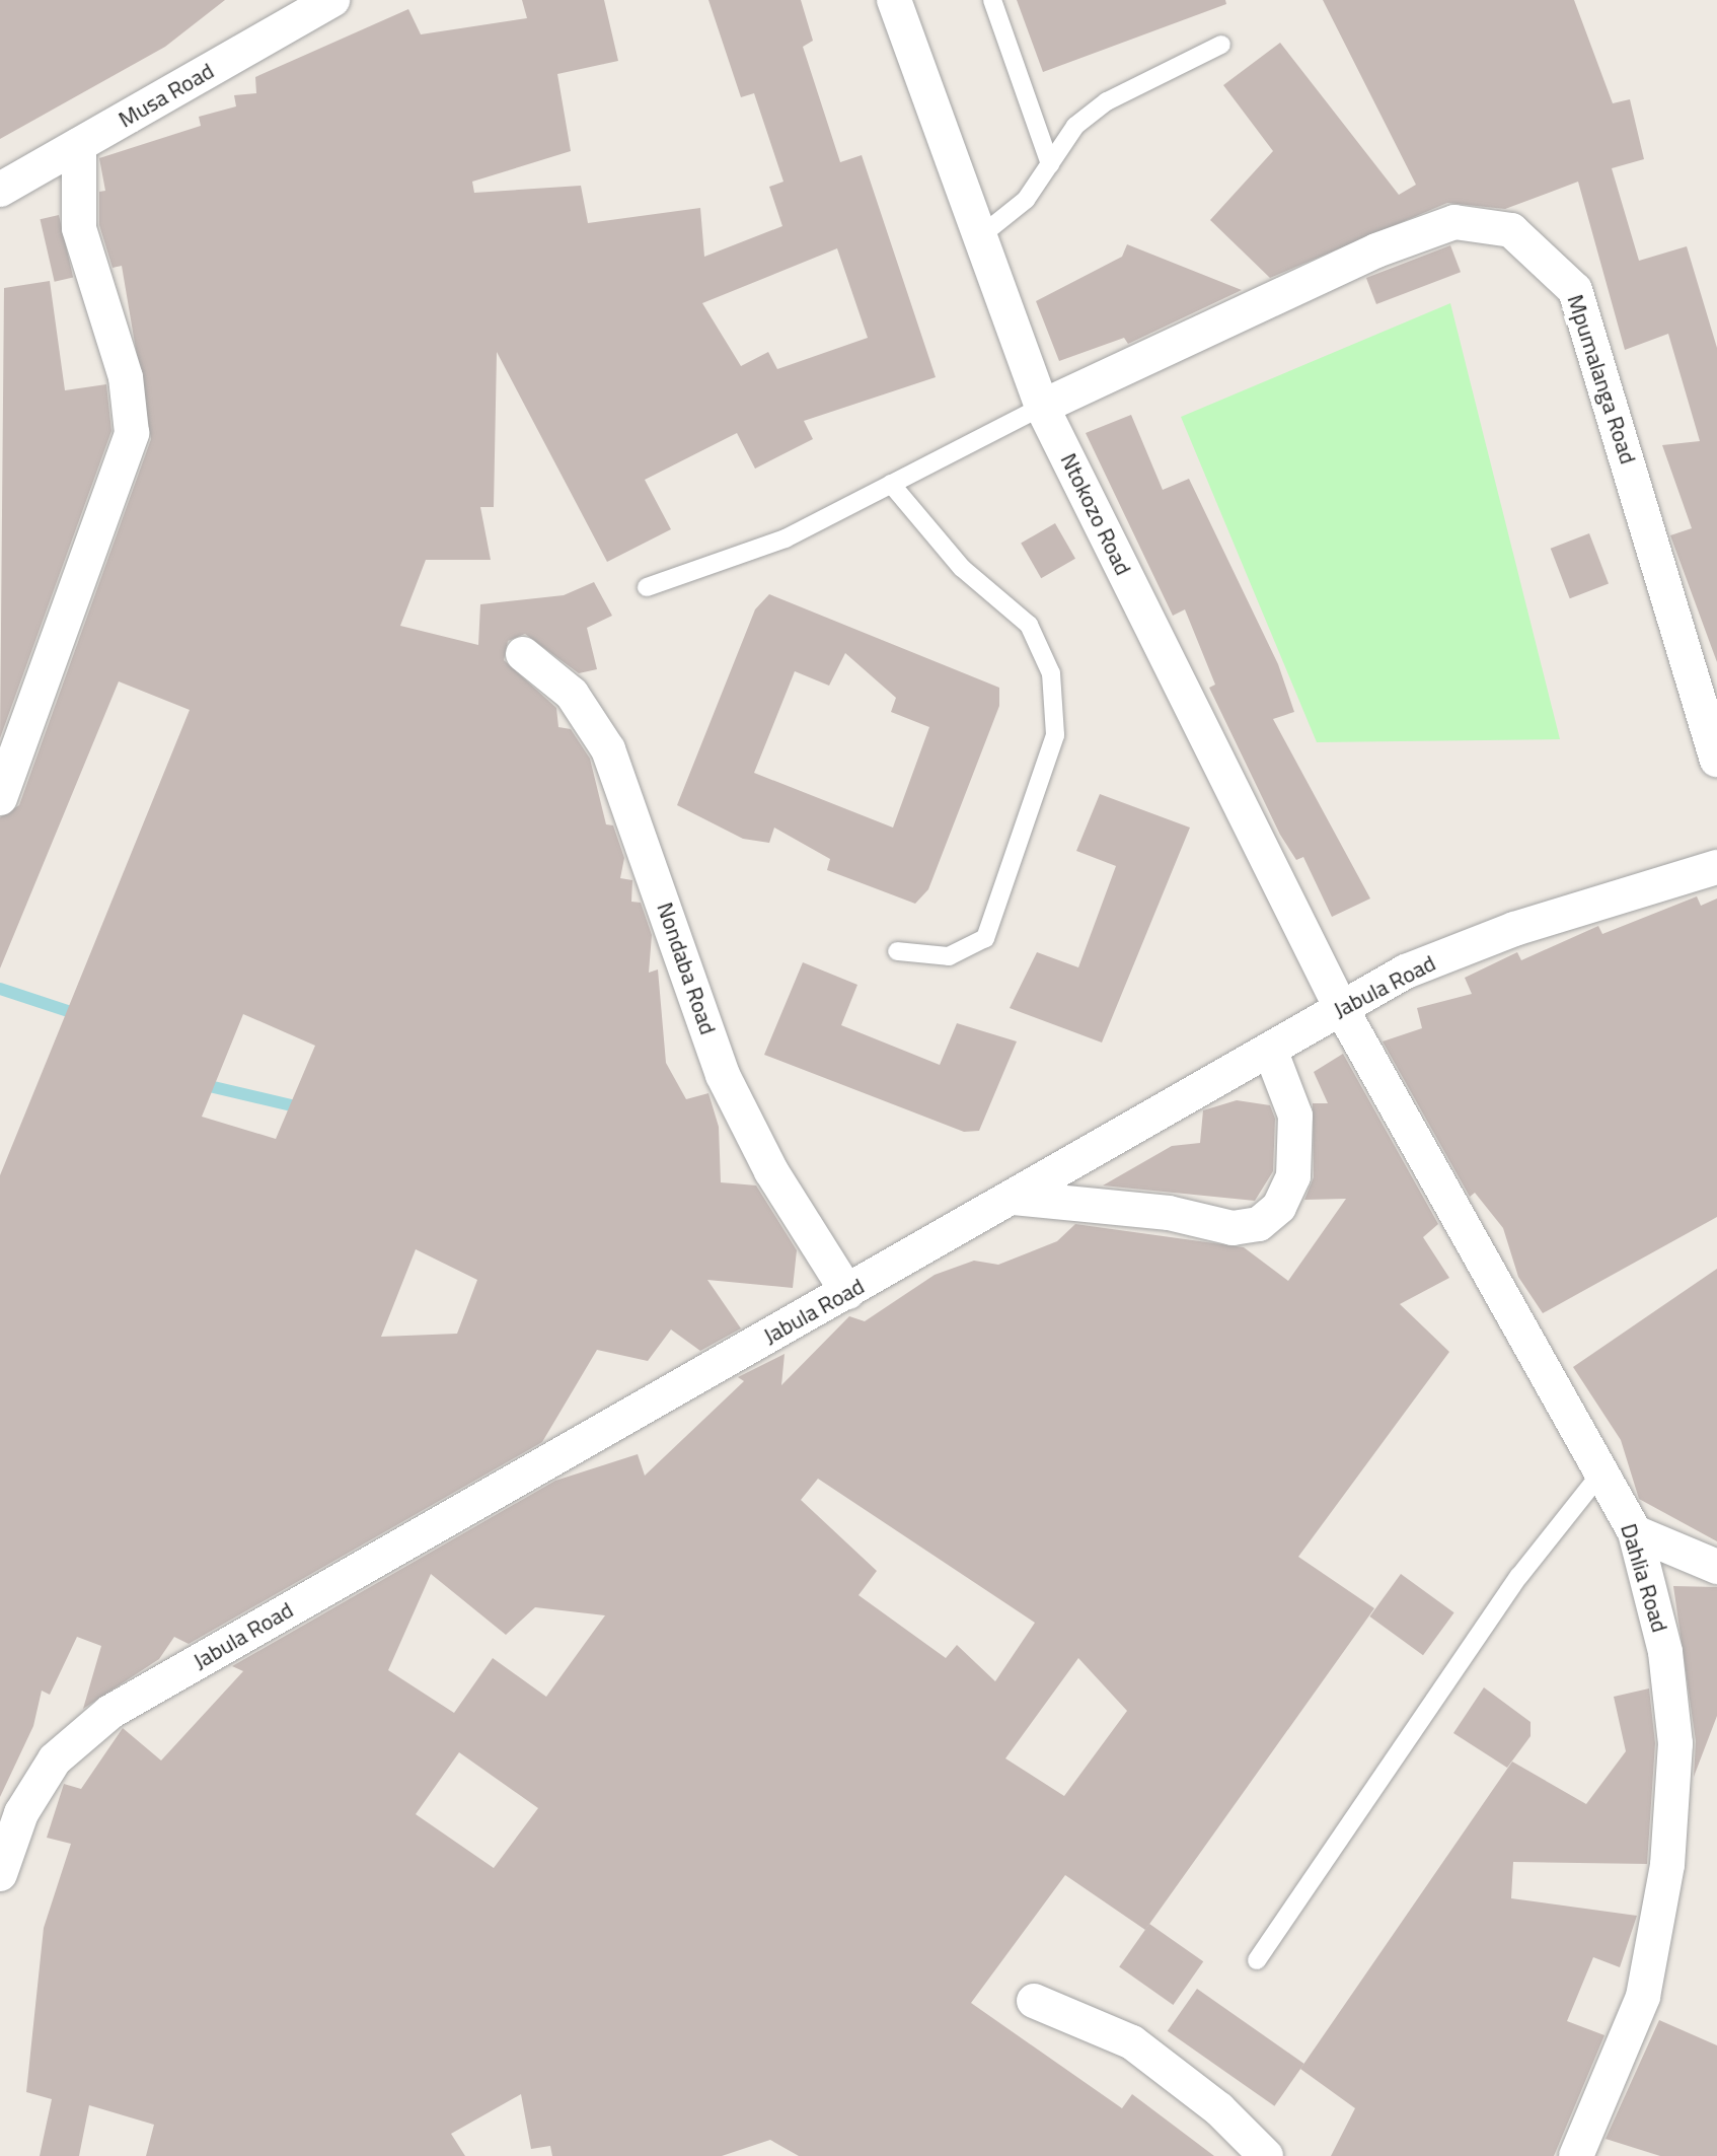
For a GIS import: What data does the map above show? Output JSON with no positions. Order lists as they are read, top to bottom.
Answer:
{
  "streets": {
    "street": [
      "Musa Road",
      "Mpumalanga Road",
      "Ntokozo Road",
      "Nondaba Road",
      "Jabula Road",
      "Dahlia Road"
    ]
  },
  "crossings": [
    ["Mpumalanga Road", "Ntokozo Road"],
    ["Ntokozo Road", "Jabula Road"],
    ["Ntokozo Road", "Dahlia Road"],
    ["Nondaba Road", "Jabula Road"],
    ["Jabula Road", "Dahlia Road"]
  ]
}
